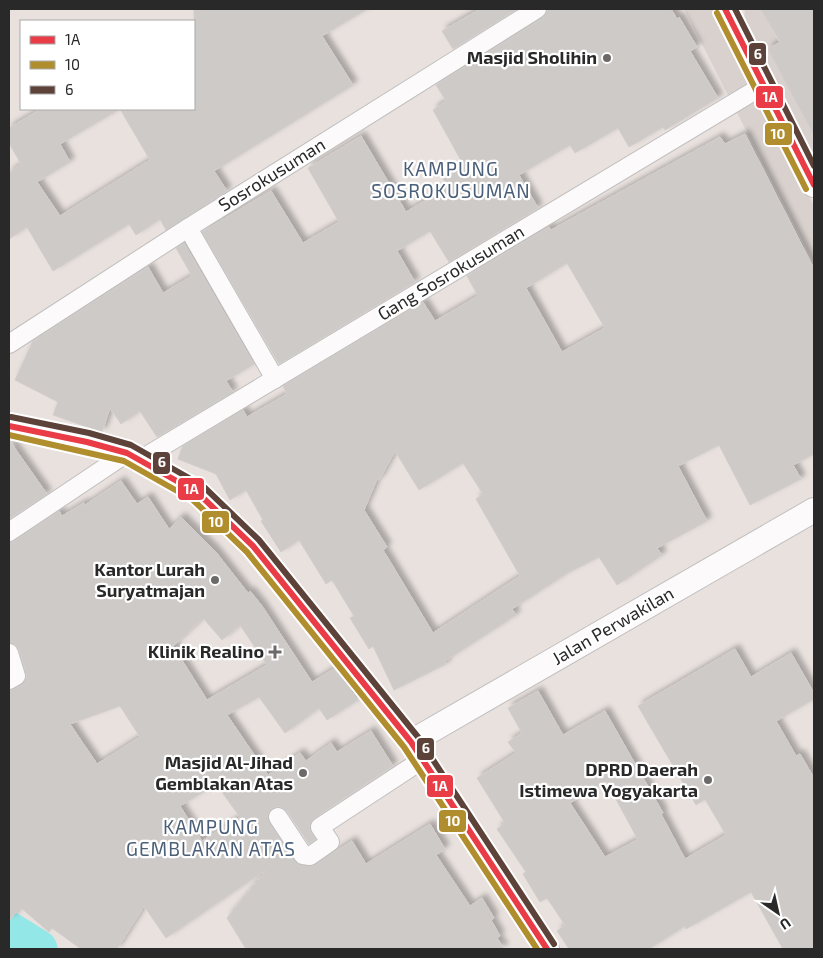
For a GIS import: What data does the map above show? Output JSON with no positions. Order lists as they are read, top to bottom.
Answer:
{
  "streets": {
    "main road": ["Jalan Perwakilan"],
    "street": ["Sosrokusuman", "Gang Sosrokusuman"]
  },
  "districts": ["KAMPUNG SOSROKUSUMAN", "KAMPUNG GEMBLAKAN ATAS"],
  "places": {
    "other": [
      "Masjid Sholihin",
      "Kantor Lurah Suryatmajan",
      "Masjid Al-Jihad Gemblakan Atas",
      "DPRD Daerah Istimewa Yogyakarta"
    ],
    "health": ["Klinik Realino"]
  },
  "lines": ["transit line 1A", "transit line 6", "transit line 10"],
  "legend": ["1A", "10", "6"],
  "north": "bottom right"
}
